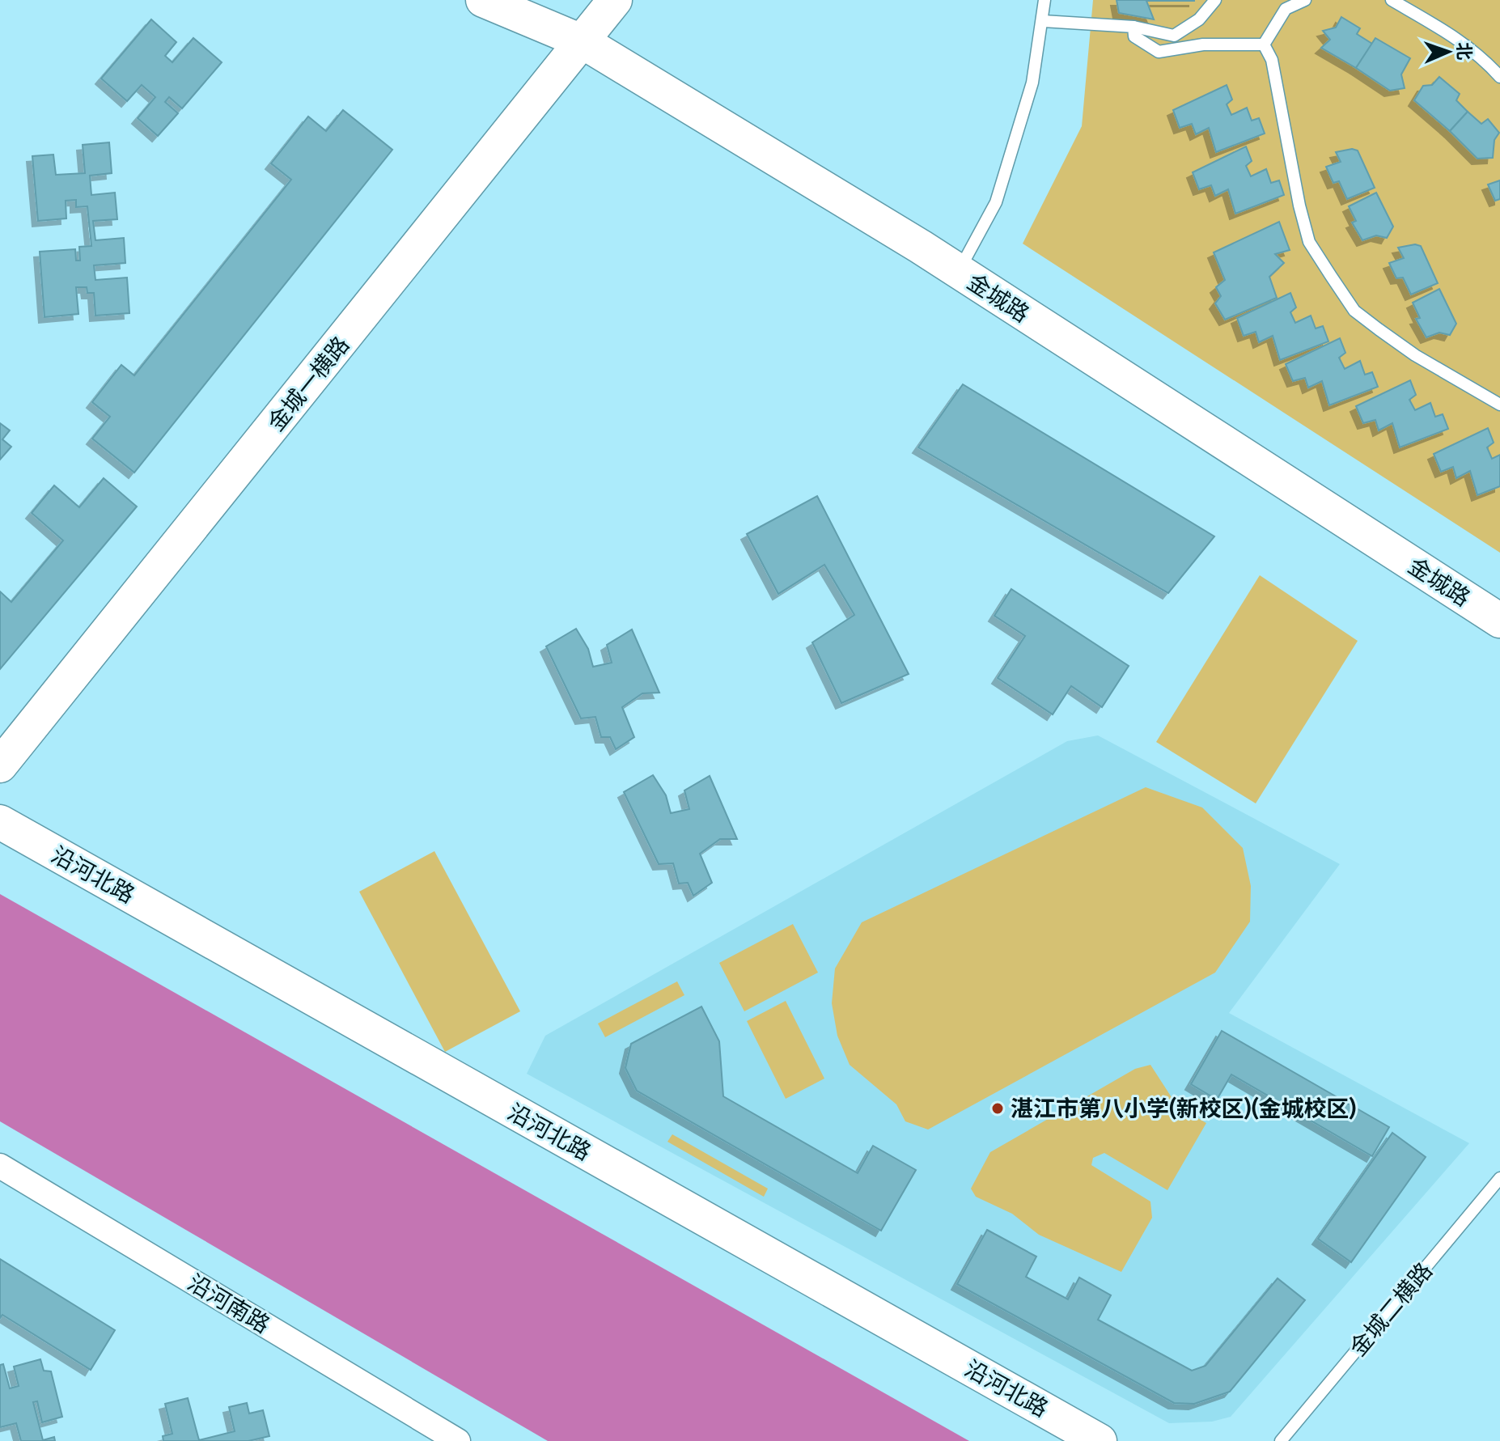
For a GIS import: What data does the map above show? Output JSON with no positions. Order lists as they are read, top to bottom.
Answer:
{
  "streets": {
    "street": [
      "金城路",
      "金城一横路",
      "沿河北路",
      "沿河南路"
    ],
    "lane": ["金城二横路"]
  },
  "crossings": [
    ["金城路", "金城一横路"]
  ],
  "places": ["湛江市第八小学(新校区)(金城校区)"],
  "north": "right"
}
